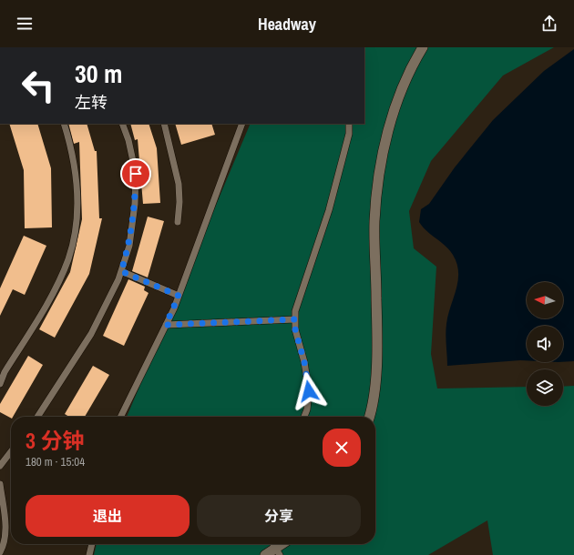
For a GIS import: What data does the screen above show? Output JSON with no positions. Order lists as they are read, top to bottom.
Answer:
{
  "north": "left",
  "page": {
    "header": "Headway",
    "turn": ["30 m", "左转"],
    "heading": ["3 分钟", "180 m · 15:04"],
    "buttons": ["退出", "分享"]
  }
}
